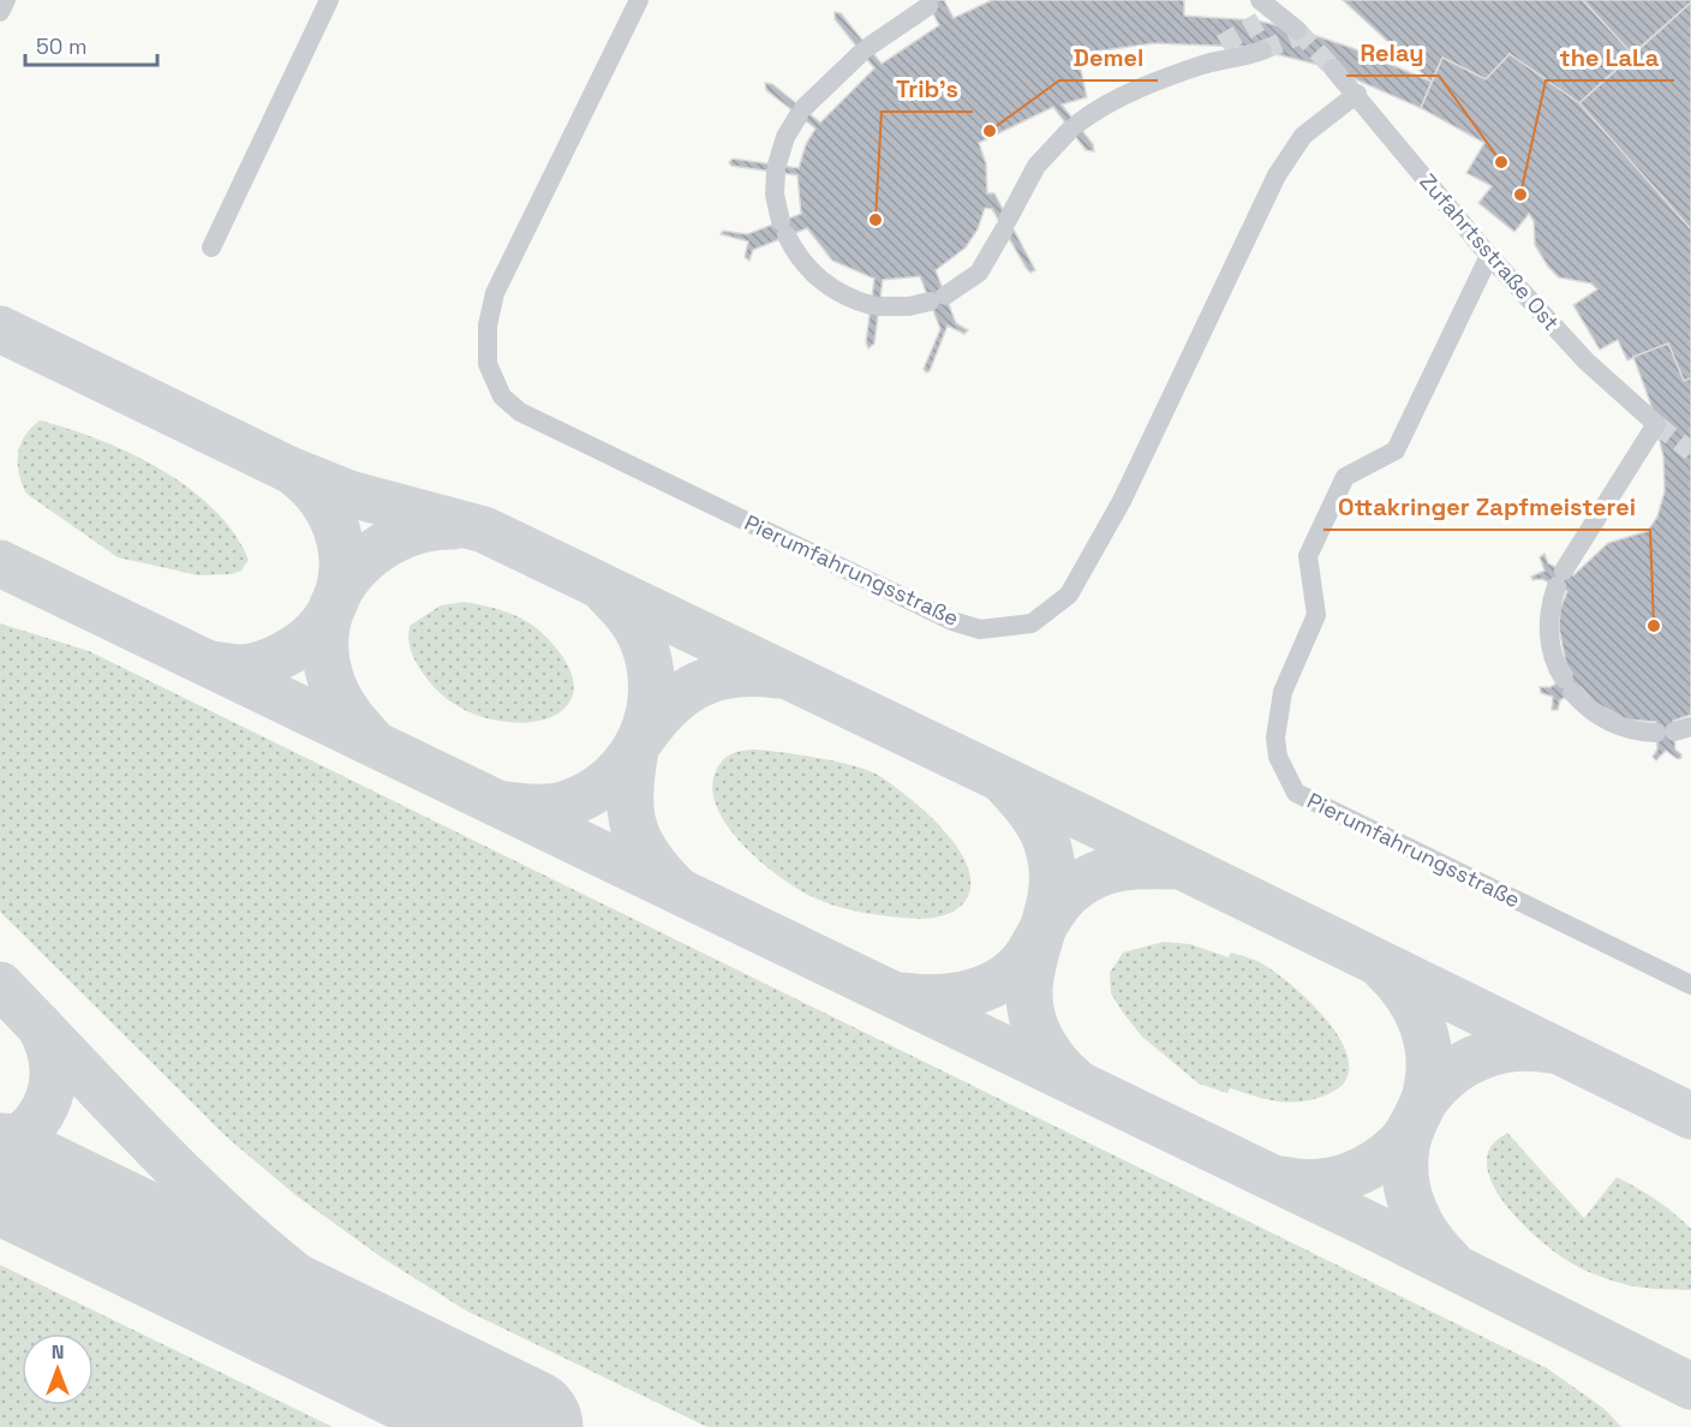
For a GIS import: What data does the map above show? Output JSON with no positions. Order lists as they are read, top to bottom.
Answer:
{
  "streets": {
    "lane": ["Zufahrtsstraße Ost", "Pierumfahrungsstraße"]
  },
  "crossings": [
    ["Zufahrtsstraße Ost", "Pierumfahrungsstraße"]
  ],
  "places": [
    "Demel",
    "Relay",
    "the LaLa",
    "Trib's",
    "Ottakringer Zapfmeisterei"
  ],
  "scale_bar": "50 m",
  "north": "top"
}
